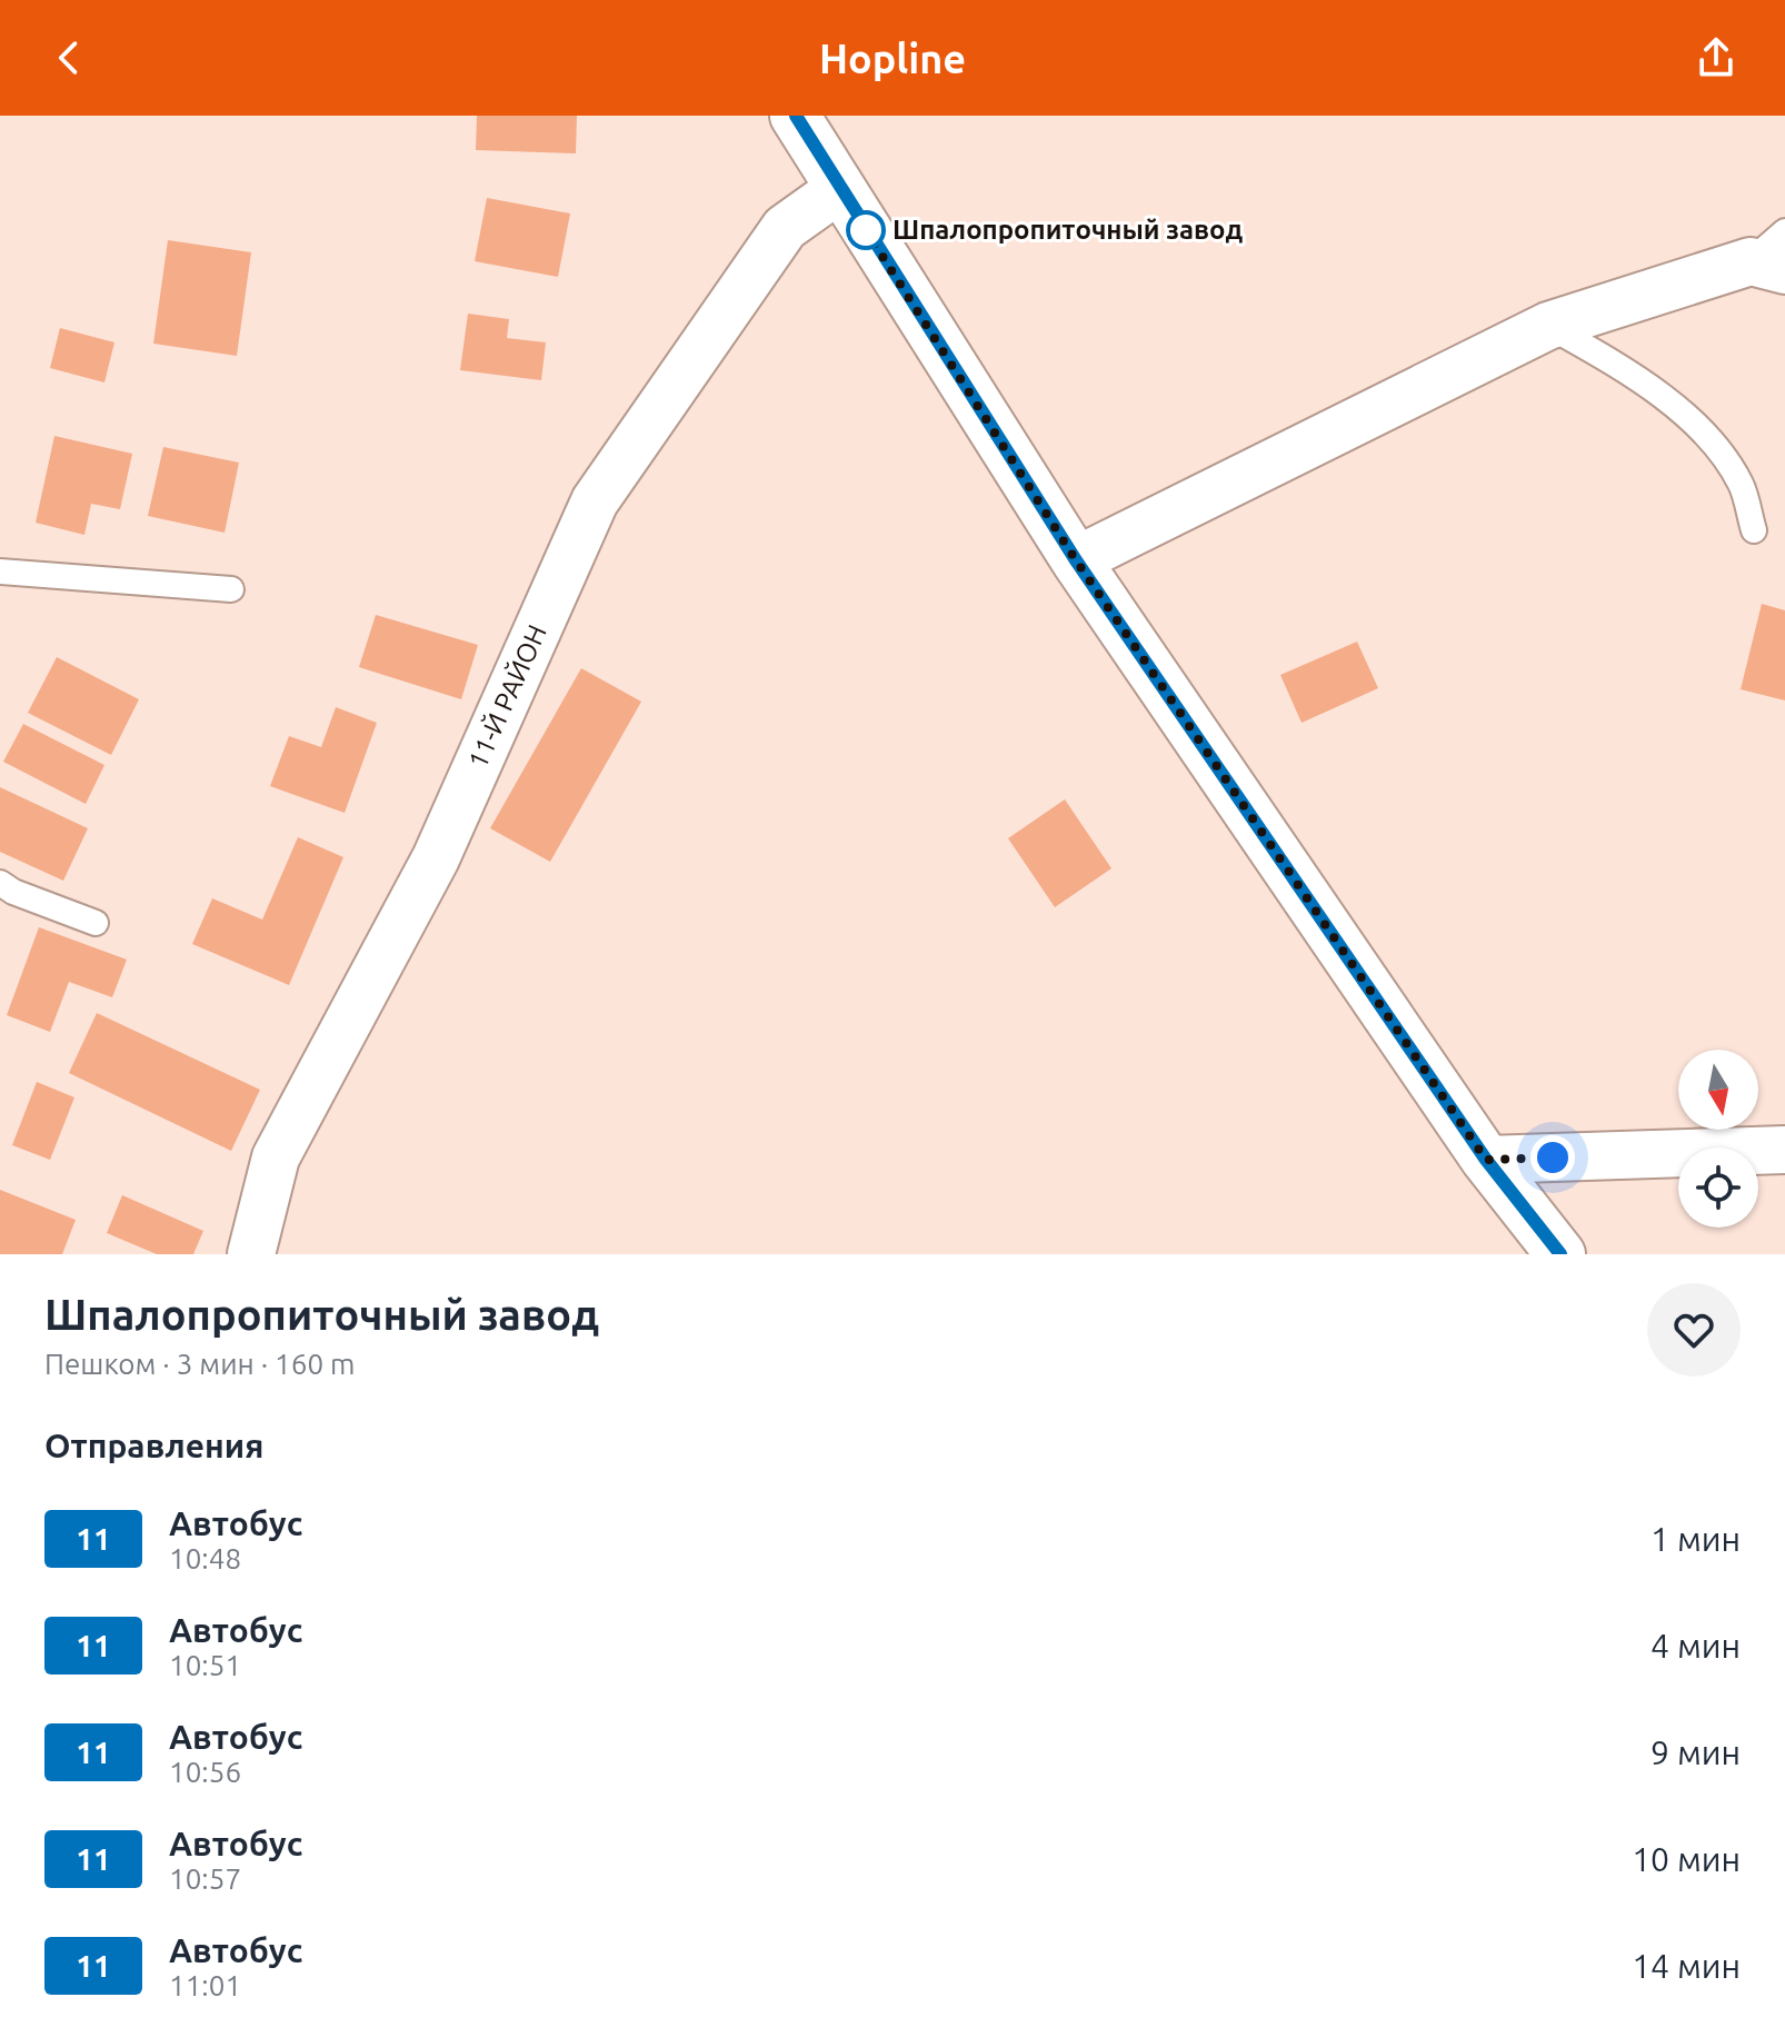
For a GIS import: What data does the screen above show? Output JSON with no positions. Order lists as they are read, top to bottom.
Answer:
{
  "streets": {
    "street": ["11-Й РАЙОН"]
  },
  "places": ["Шпалопропиточный завод"],
  "lines": ["bus line 11"],
  "north": "bottom",
  "page": {
    "header": "Hopline",
    "heading": [
      ["Шпалопропиточный завод", "Пешком · 3 мин · 160 m"],
      "Отправления"
    ],
    "list": [
      {
        "mark": "11",
        "name": "Автобус",
        "note": "10:48",
        "value": "1 мин"
      },
      {
        "mark": "11",
        "name": "Автобус",
        "note": "10:51",
        "value": "4 мин"
      },
      {
        "mark": "11",
        "name": "Автобус",
        "note": "10:56",
        "value": "9 мин"
      },
      {
        "mark": "11",
        "name": "Автобус",
        "note": "10:57",
        "value": "10 мин"
      },
      {
        "mark": "11",
        "name": "Автобус",
        "note": "11:01",
        "value": "14 мин"
      }
    ]
  }
}
